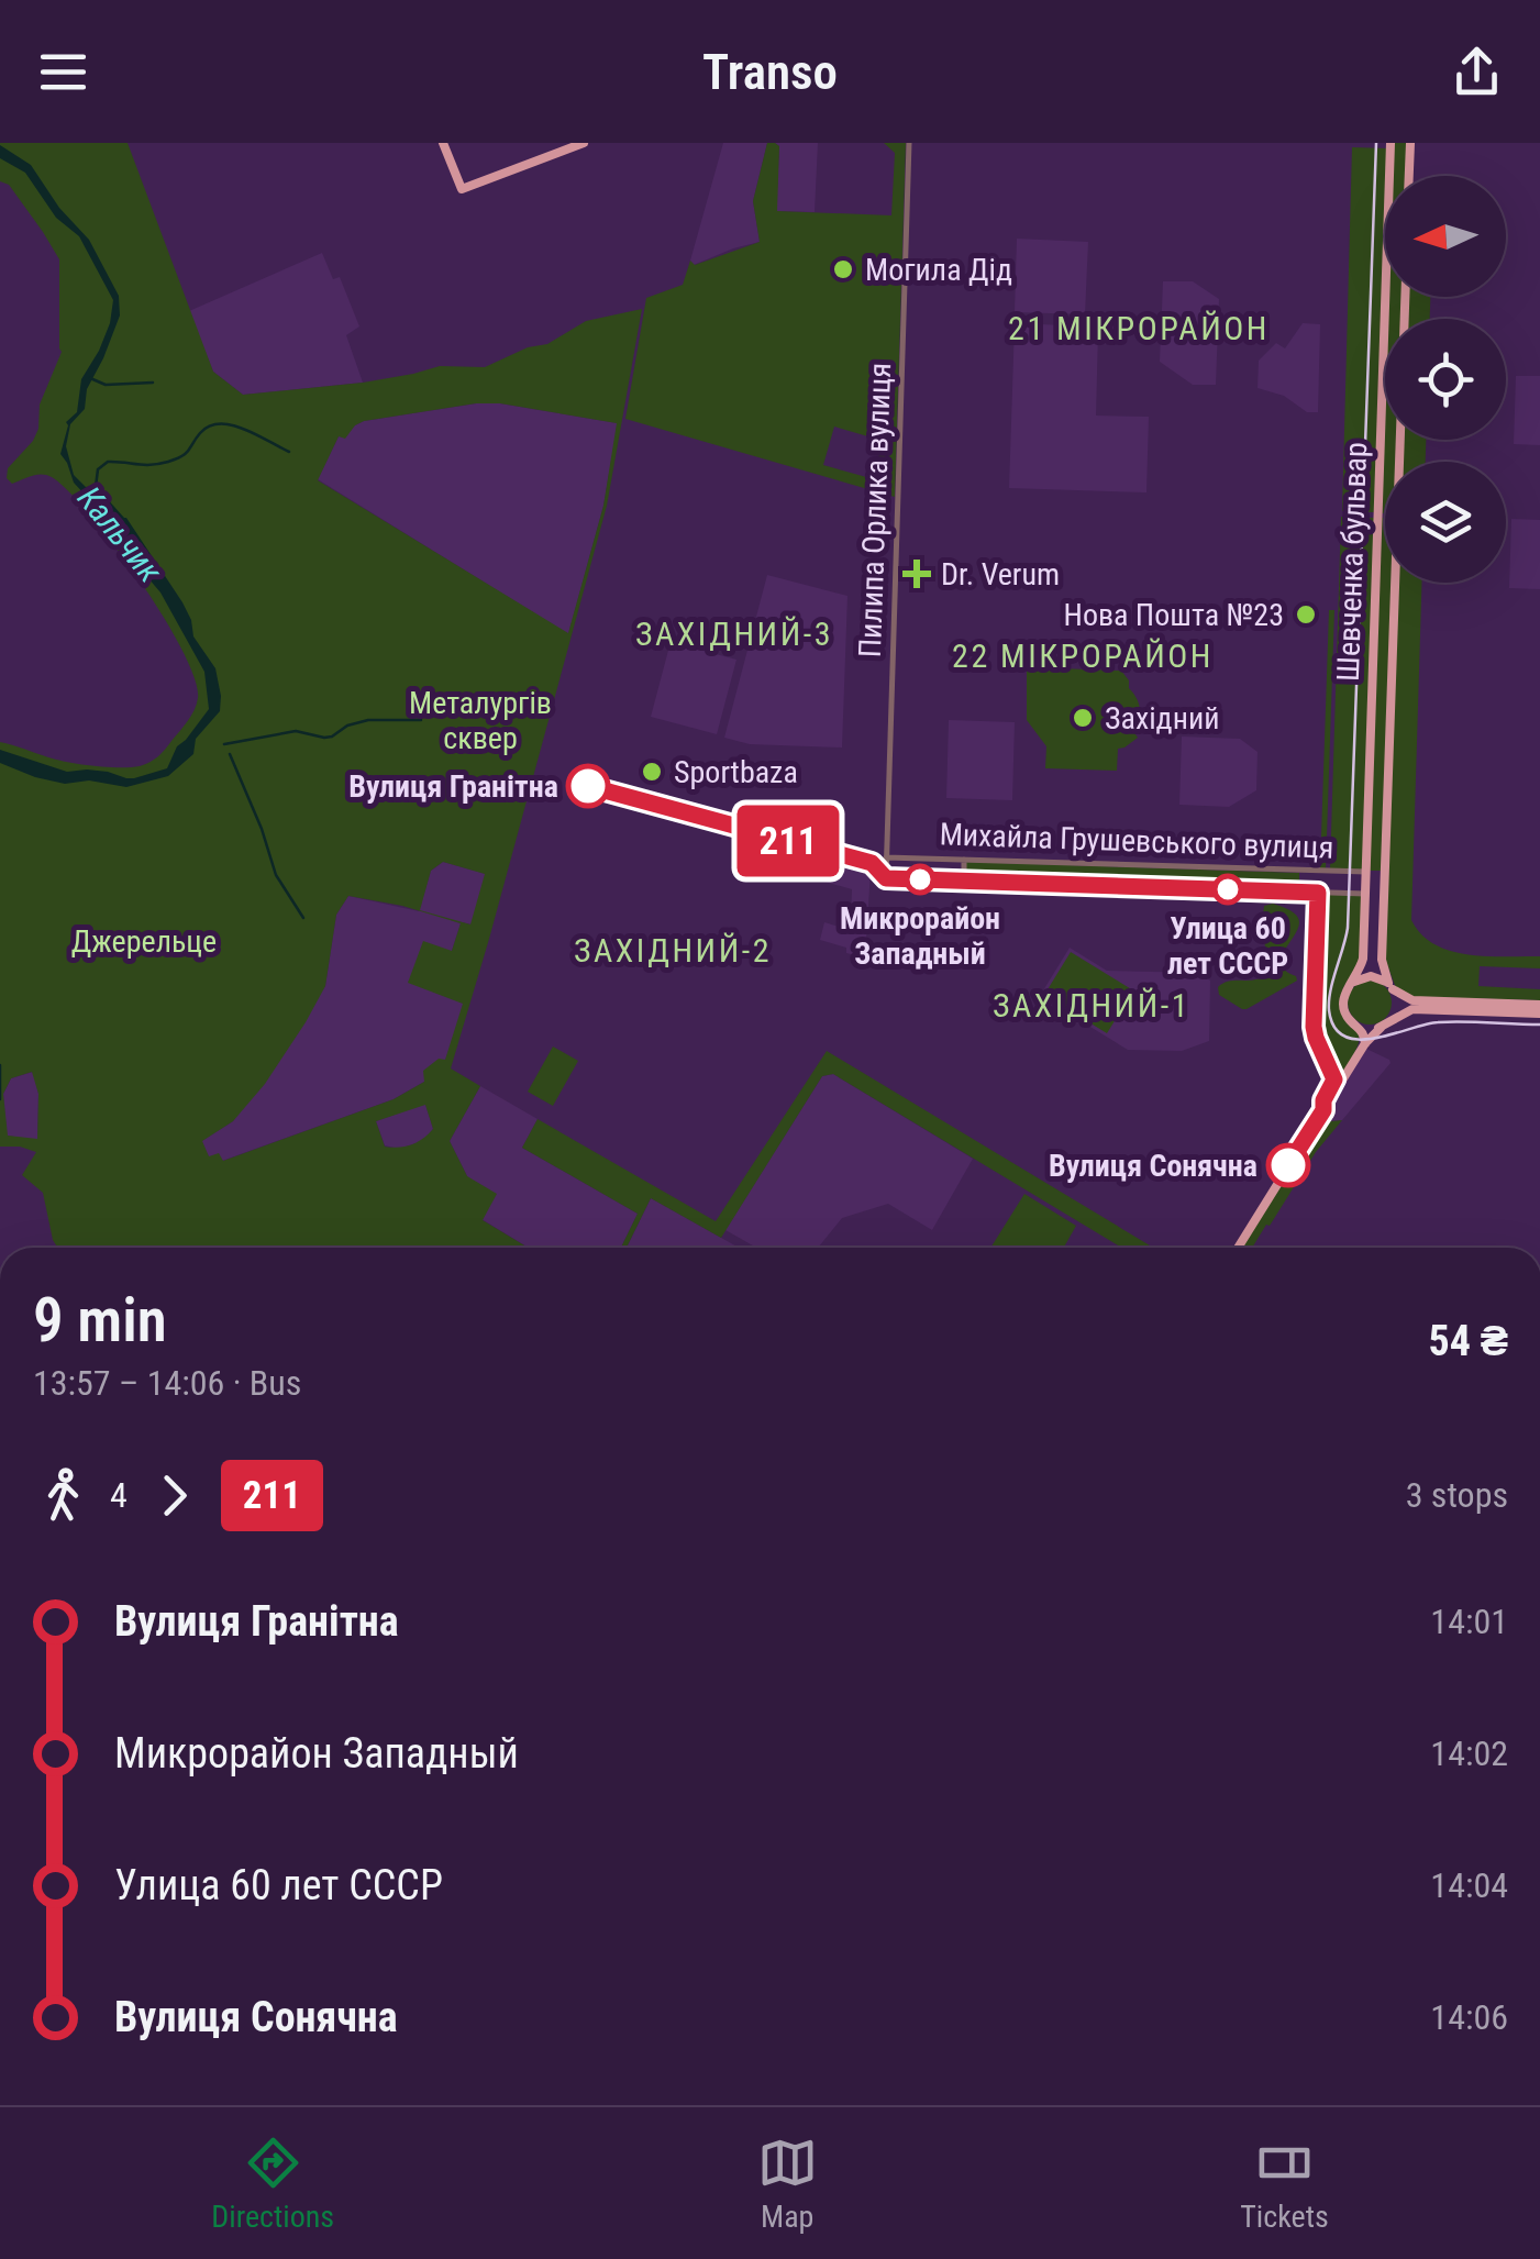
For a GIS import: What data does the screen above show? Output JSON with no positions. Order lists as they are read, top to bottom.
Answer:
{
  "streets": {
    "main road": ["Шевченка бульвар", "Михайла Грушевського вулиця"],
    "street": ["Пилипа Орлика вулиця"]
  },
  "crossings": [
    ["Пилипа Орлика вулиця", "Михайла Грушевського вулиця"],
    ["Шевченка бульвар", "Михайла Грушевського вулиця"]
  ],
  "districts": [
    "21 МІКРОРАЙОН",
    "ЗАХІДНИЙ-3",
    "22 МІКРОРАЙОН",
    "ЗАХІДНИЙ-2",
    "ЗАХІДНИЙ-1"
  ],
  "water": ["Кальчик"],
  "parks": ["Металургів сквер", "Джерельце"],
  "places": {
    "other": [
      "Могила Дiд",
      "Нова Пошта №23",
      "Західний",
      "Sportbaza",
      "Вулиця Гранітна",
      "Микрорайон Западный",
      "Улица 60 лет СССР",
      "Вулиця Сонячна"
    ],
    "health": ["Dr. Verum"]
  },
  "lines": ["bus line 211"],
  "north": "left",
  "page": {
    "header": "Transo",
    "on_map": "211",
    "heading": ["9 min", "13:57 – 14:06 · Bus", "54 ₴"],
    "legs": ["4", "211", "3 stops"],
    "list": [
      {
        "name": "Вулиця Гранітна",
        "value": "14:01"
      },
      {
        "name": "Микрорайон Западный",
        "value": "14:02"
      },
      {
        "name": "Улица 60 лет СССР",
        "value": "14:04"
      },
      {
        "name": "Вулиця Сонячна",
        "value": "14:06"
      }
    ],
    "tabs": ["Directions", "Map", "Tickets"]
  }
}
